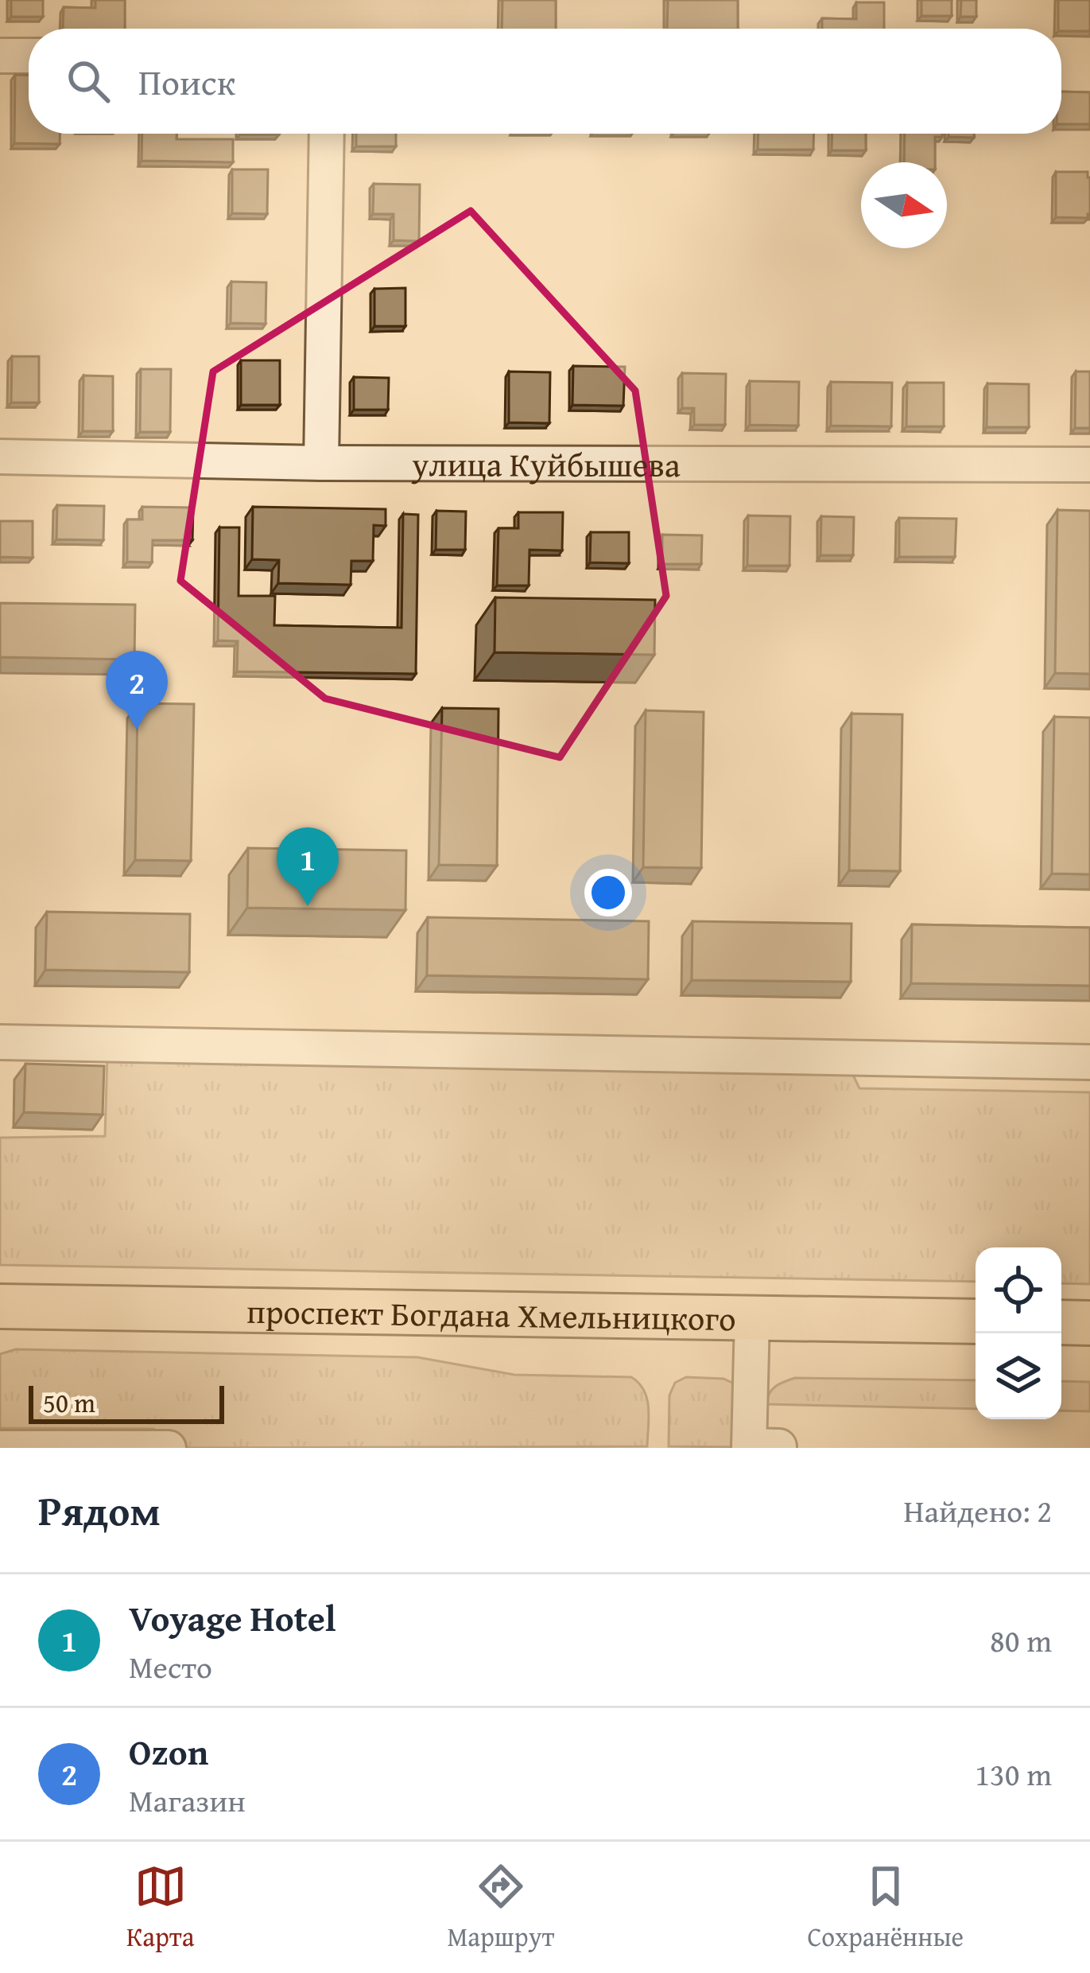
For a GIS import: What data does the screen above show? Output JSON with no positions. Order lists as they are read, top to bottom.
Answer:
{
  "streets": {
    "main road": ["проспект Богдана Хмельницкого"],
    "street": ["улица Куйбышева"]
  },
  "scale_bar": "50 m",
  "north": "right",
  "page": {
    "search": "Поиск",
    "pins": ["2", "1"],
    "scale": "50 m",
    "heading": ["Рядом", "Найдено: 2"],
    "list": [
      {
        "mark": "1",
        "name": "Voyage Hotel",
        "note": "Место",
        "value": "80 m"
      },
      {
        "mark": "2",
        "name": "Ozon",
        "note": "Магазин",
        "value": "130 m"
      }
    ],
    "nav": ["Карта", "Маршрут", "Сохранённые"]
  }
}
